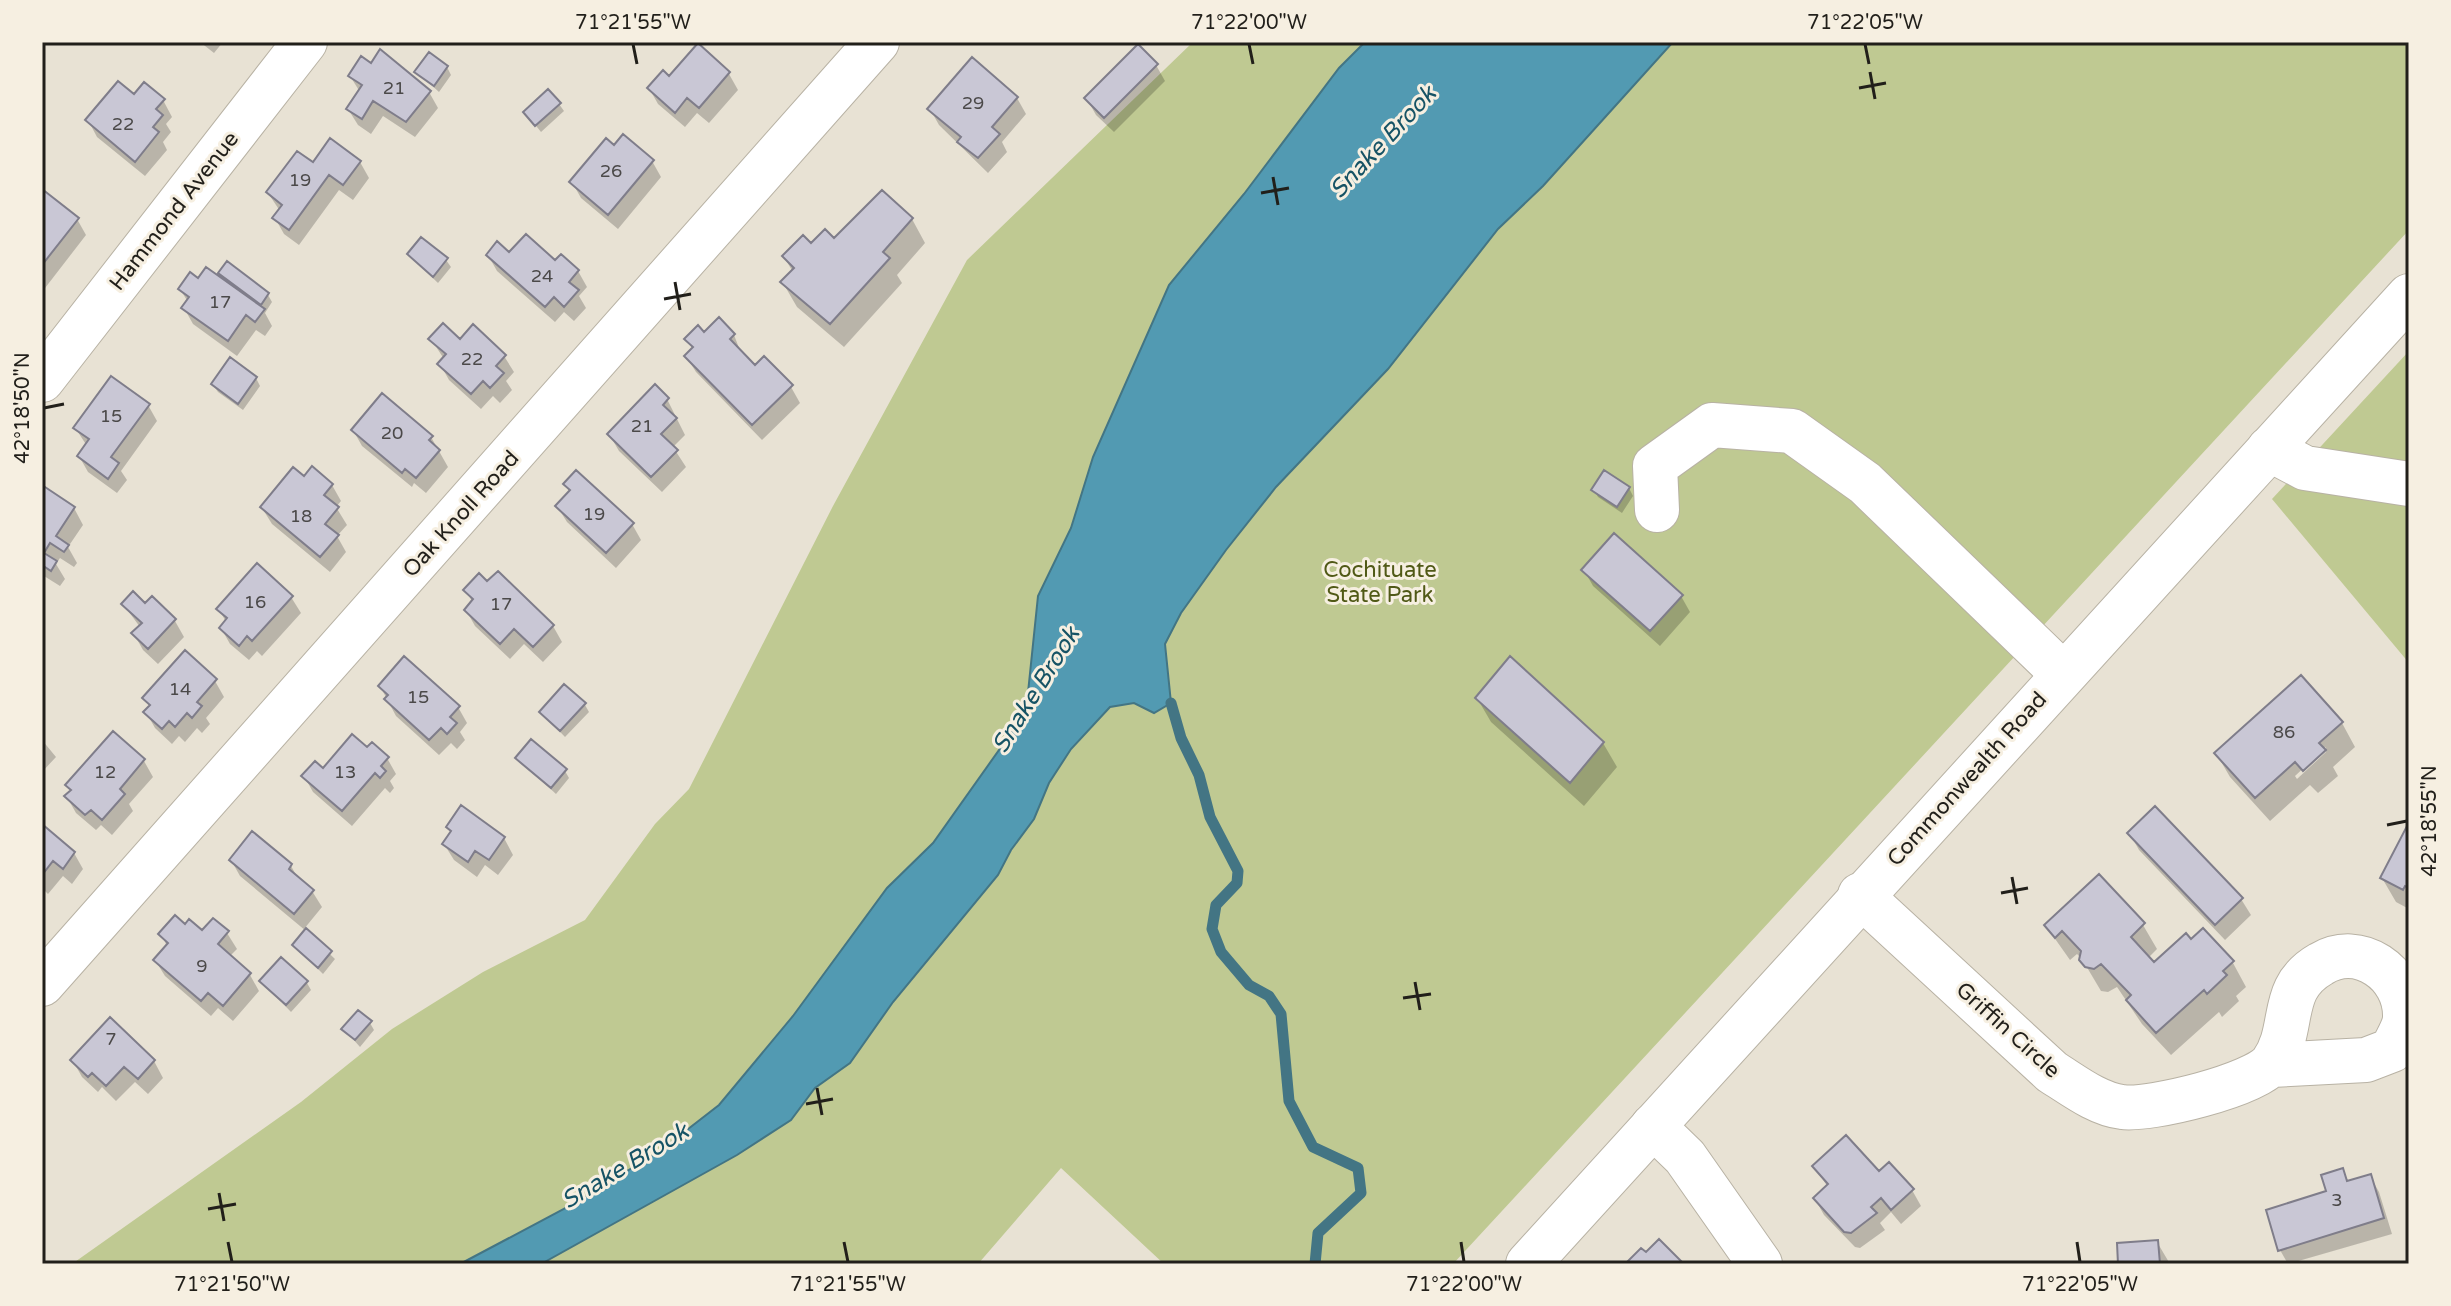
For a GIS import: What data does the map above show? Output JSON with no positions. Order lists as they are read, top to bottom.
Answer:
{
  "streets": {
    "street": [
      "Hammond Avenue",
      "Oak Knoll Road",
      "Commonwealth Road",
      "Griffin Circle"
    ]
  },
  "crossings": [
    ["Commonwealth Road", "Griffin Circle"]
  ],
  "water": ["Snake Brook"],
  "parks": ["Cochituate State Park"],
  "house_numbers": [
    "21",
    "29",
    "22",
    "26",
    "19",
    "24",
    "17",
    "22",
    "15",
    "21",
    "20",
    "19",
    "18",
    "16",
    "17",
    "14",
    "15",
    "86",
    "12",
    "13",
    "9",
    "7",
    "3"
  ],
  "coordinates": [
    "71°21'55\"W",
    "71°22'00\"W",
    "71°22'05\"W",
    "42°18'50\"N",
    "42°18'55\"N",
    "71°21'50\"W"
  ]
}
